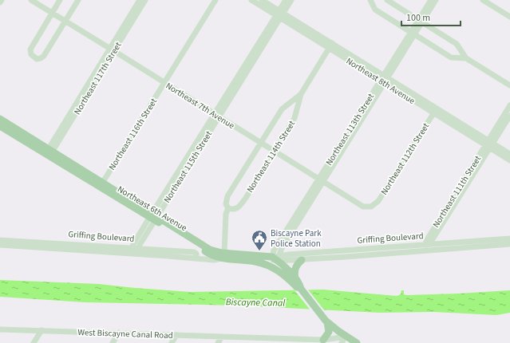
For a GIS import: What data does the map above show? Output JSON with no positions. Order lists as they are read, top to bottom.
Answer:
{
  "streets": {
    "main road": ["Northeast 6th Avenue", "Griffing Boulevard"],
    "street": [
      "Northeast 117th Street",
      "Northeast 8th Avenue",
      "Northeast 7th Avenue",
      "Northeast 113th Street",
      "Northeast 116th Street",
      "Northeast 114th Street",
      "Northeast 112th Street",
      "Northeast 115th Street",
      "Northeast 111th Street",
      "West Biscayne Canal Road"
    ]
  },
  "crossings": [
    ["Northeast 117th Street", "Northeast 7th Avenue"],
    ["Northeast 117th Street", "Northeast 6th Avenue"],
    ["Northeast 8th Avenue", "Northeast 113th Street"],
    ["Northeast 8th Avenue", "Northeast 114th Street"],
    ["Northeast 8th Avenue", "Northeast 112th Street"],
    ["Northeast 8th Avenue", "Northeast 115th Street"],
    ["Northeast 8th Avenue", "Northeast 111th Street"],
    ["Northeast 7th Avenue", "Northeast 113th Street"],
    ["Northeast 7th Avenue", "Northeast 116th Street"],
    ["Northeast 7th Avenue", "Northeast 114th Street"],
    ["Northeast 7th Avenue", "Northeast 112th Street"],
    ["Northeast 7th Avenue", "Northeast 115th Street"],
    ["Northeast 113th Street", "Northeast 6th Avenue"],
    ["Northeast 113th Street", "Griffing Boulevard"],
    ["Northeast 116th Street", "Northeast 6th Avenue"],
    ["Northeast 114th Street", "Northeast 6th Avenue"],
    ["Northeast 114th Street", "Griffing Boulevard"],
    ["Northeast 115th Street", "Northeast 6th Avenue"],
    ["Northeast 115th Street", "Griffing Boulevard"],
    ["Northeast 111th Street", "Griffing Boulevard"],
    ["Northeast 6th Avenue", "Griffing Boulevard"],
    ["Northeast 6th Avenue", "West Biscayne Canal Road"]
  ],
  "water": ["Biscayne Canal"],
  "places": {
    "public building": ["Biscayne Park Police Station"]
  },
  "scale_bar": "100 m"
}
